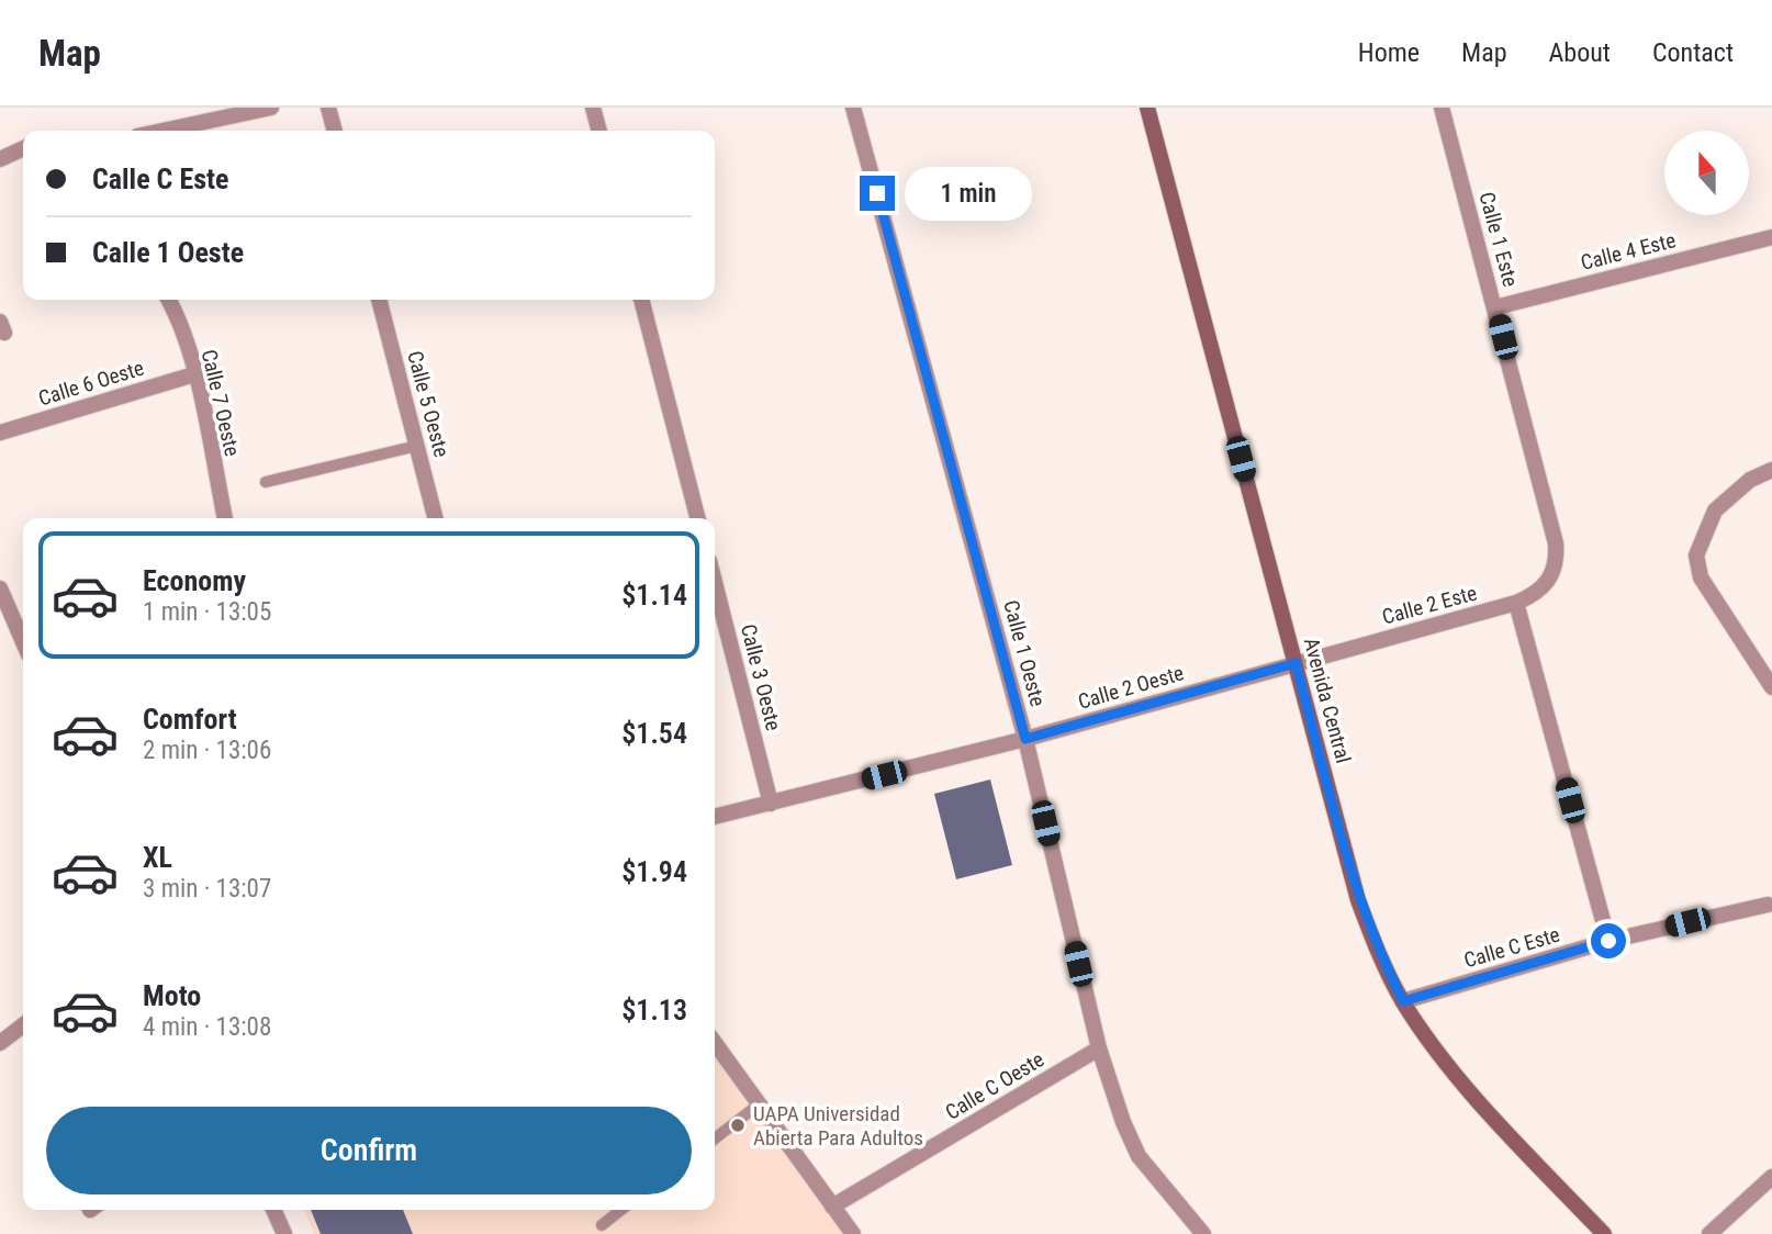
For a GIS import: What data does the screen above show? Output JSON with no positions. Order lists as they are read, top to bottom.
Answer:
{
  "streets": {
    "main road": ["Avenida Central"],
    "street": [
      "Calle 1 Este",
      "Calle 4 Este",
      "Calle 6 Oeste",
      "Calle 7 Oeste",
      "Calle 5 Oeste",
      "Calle 2 Este",
      "Calle 1 Oeste",
      "Calle 3 Oeste",
      "Calle 2 Oeste",
      "Calle C Este",
      "Calle C Oeste"
    ]
  },
  "crossings": [
    ["Calle 1 Este", "Calle 4 Este"],
    ["Calle 1 Este", "Calle 2 Este"],
    ["Calle 6 Oeste", "Calle 7 Oeste"],
    ["Calle 2 Este", "Calle 2 Oeste"],
    ["Calle 2 Este", "Avenida Central"],
    ["Calle 1 Oeste", "Calle 2 Oeste"],
    ["Calle 1 Oeste", "Calle C Oeste"],
    ["Calle 3 Oeste", "Calle 2 Oeste"],
    ["Calle 2 Oeste", "Avenida Central"],
    ["Avenida Central", "Calle C Este"]
  ],
  "places": ["UAPA Universidad Abierta Para Adultos"],
  "north": "top",
  "page": {
    "header": "Map",
    "nav": [
      "Home",
      "Map",
      "About",
      "Contact"
    ],
    "banner": ["Calle C Este", "Calle 1 Oeste"],
    "bubble": "1 min",
    "list": [
      {
        "name": "Economy",
        "note": "1 min · 13:05",
        "value": "$1.14"
      },
      {
        "name": "Comfort",
        "note": "2 min · 13:06",
        "value": "$1.54"
      },
      {
        "name": "XL",
        "note": "3 min · 13:07",
        "value": "$1.94"
      },
      {
        "name": "Moto",
        "note": "4 min · 13:08",
        "value": "$1.13"
      }
    ],
    "buttons": "Confirm"
  }
}
